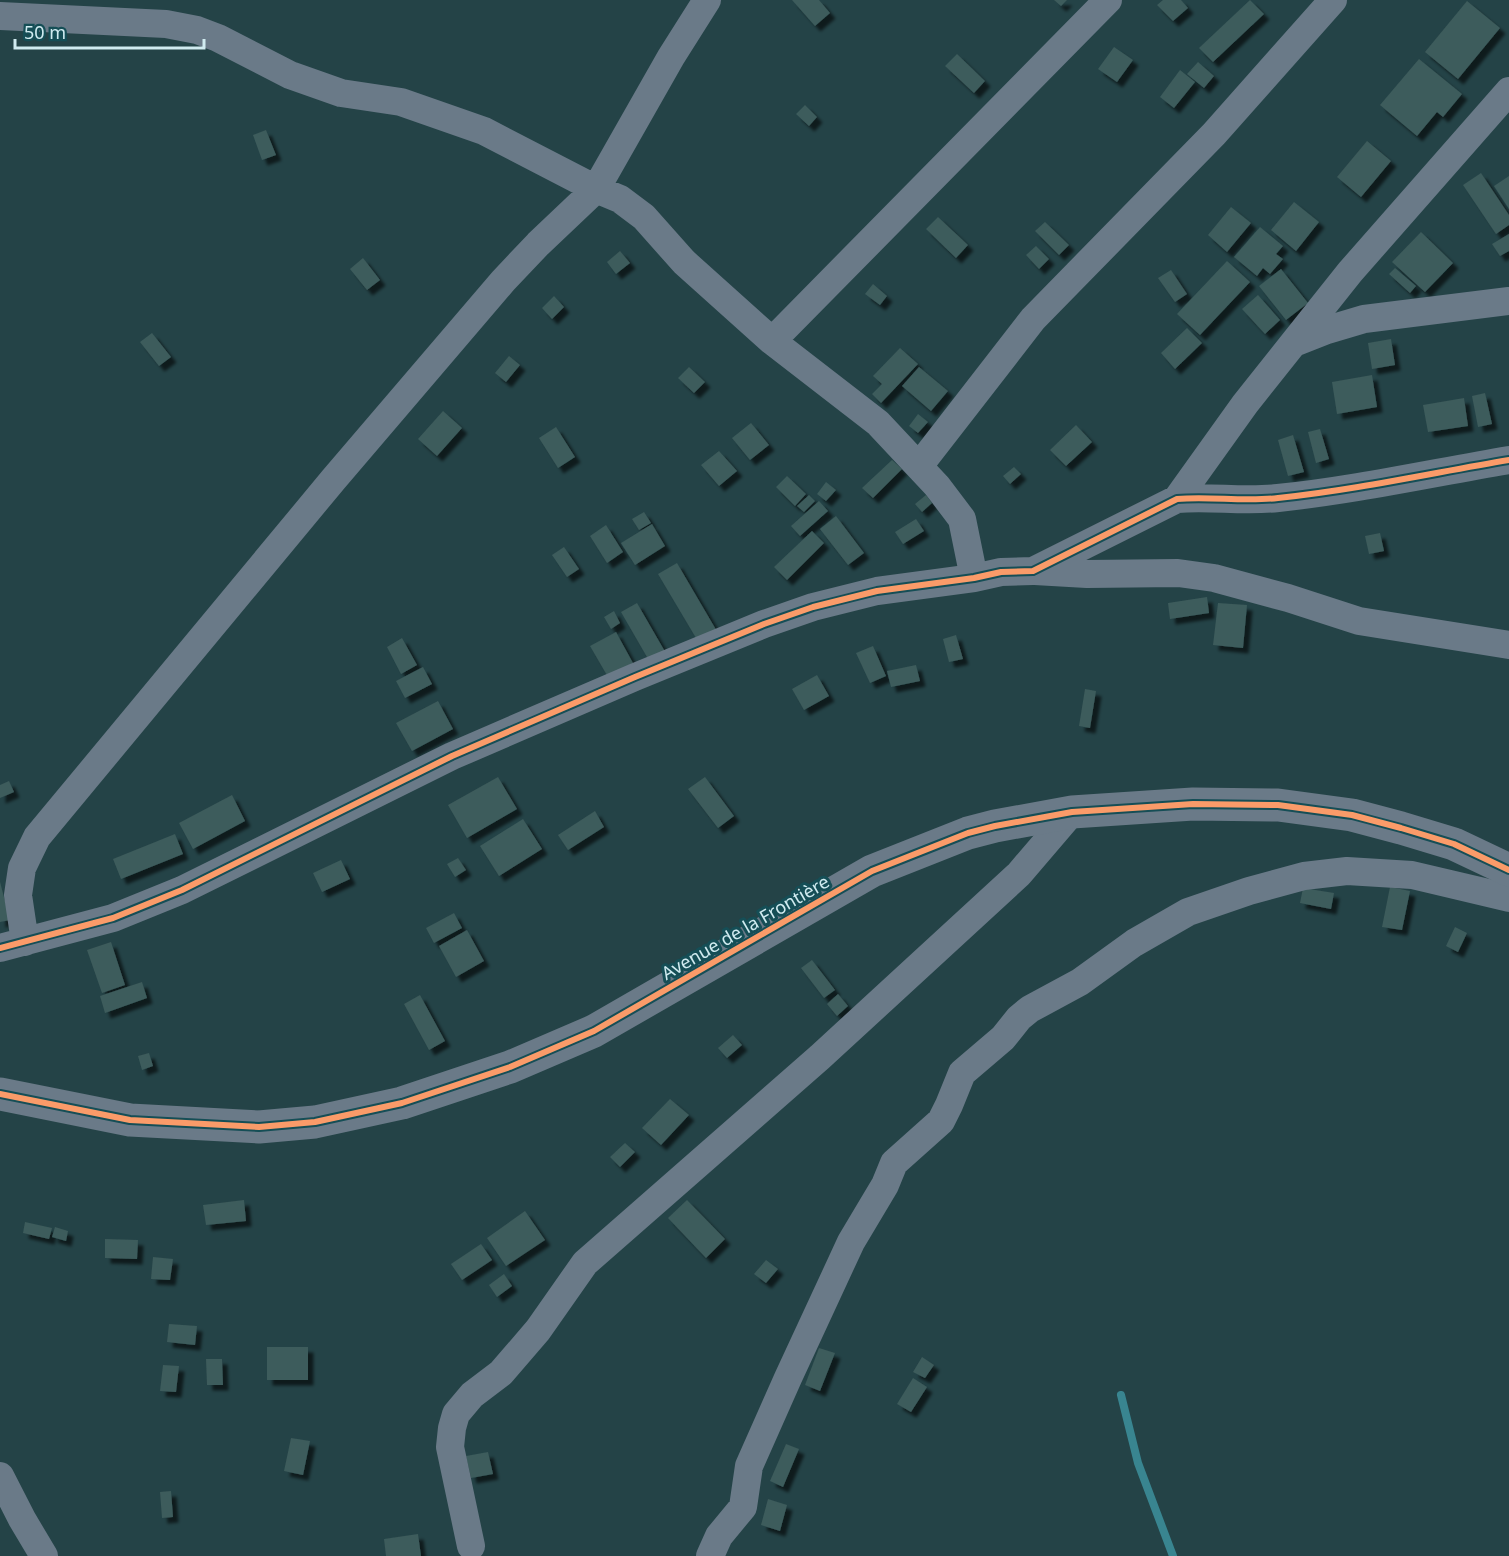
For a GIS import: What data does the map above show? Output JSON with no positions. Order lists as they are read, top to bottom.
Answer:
{
  "streets": {
    "street": ["Avenue de la Frontière"]
  },
  "scale_bar": "50 m"
}
